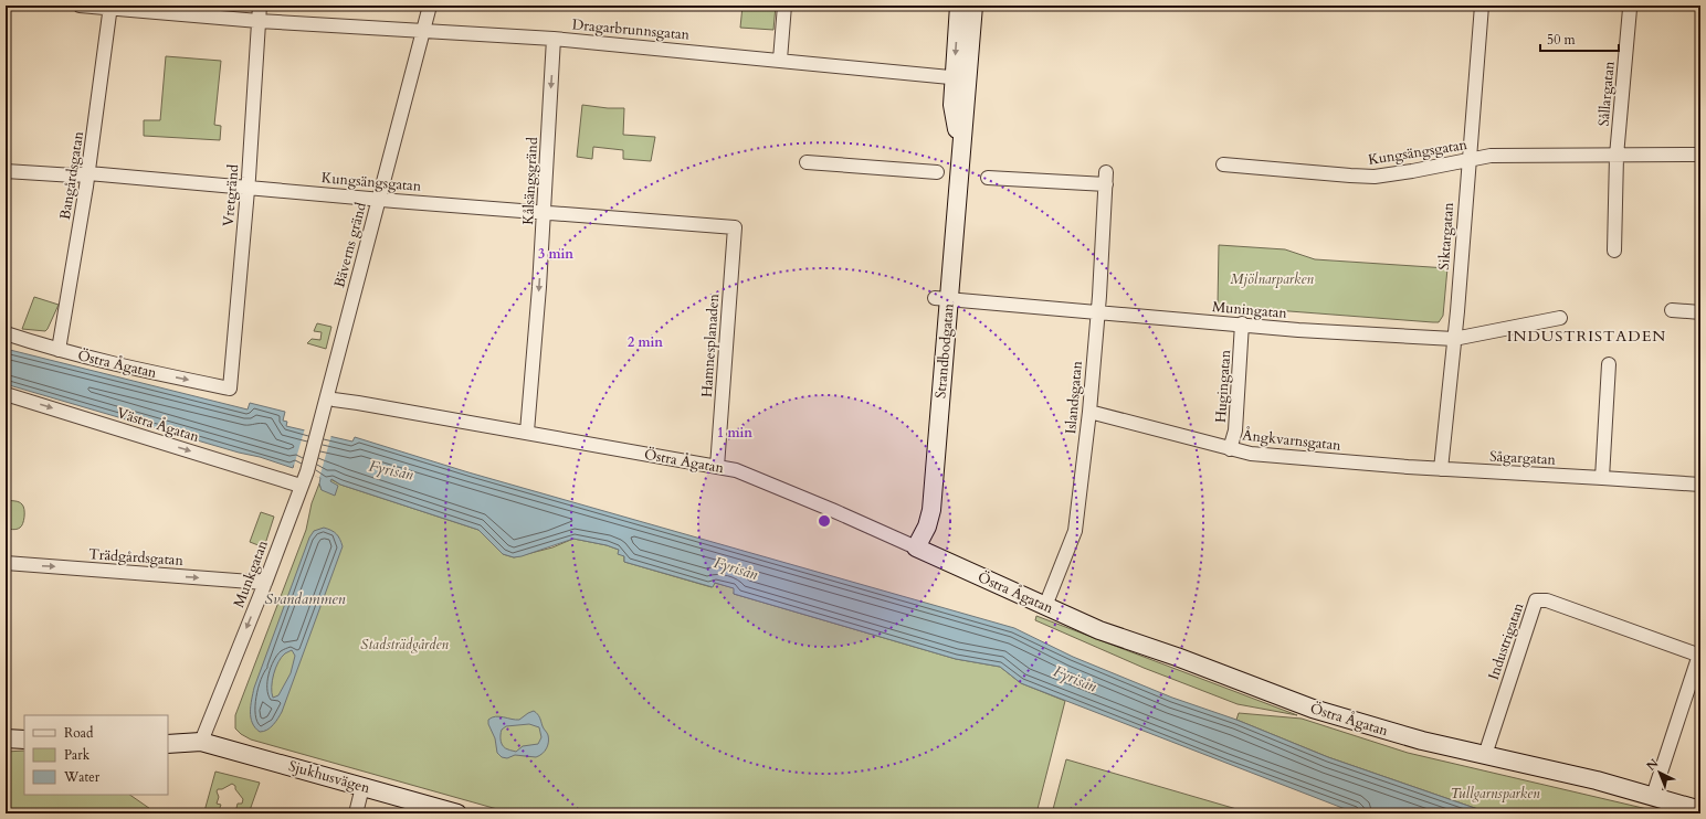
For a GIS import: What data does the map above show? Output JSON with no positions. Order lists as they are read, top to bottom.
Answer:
{
  "streets": {
    "street": [
      "Dragarbrunnsgatan",
      "Sållargatan",
      "Kungsängsgatan",
      "Bangårdsgatan",
      "Kålsängsgränd",
      "Vretgränd",
      "Siktargatan",
      "Bäverns gränd",
      "Muningatan",
      "Hamnesplanaden",
      "Strandbodgatan",
      "Östra Ågatan",
      "Hugingatan",
      "Islandsgatan",
      "Västra Ågatan",
      "Ångkvarnsgatan",
      "Sågargatan",
      "Trädgårdsgatan",
      "Munkgatan",
      "Industrigatan",
      "Sjukhusvägen"
    ]
  },
  "crossings": [
    ["Dragarbrunnsgatan", "Bangårdsgatan"],
    ["Dragarbrunnsgatan", "Kålsängsgränd"],
    ["Dragarbrunnsgatan", "Vretgränd"],
    ["Dragarbrunnsgatan", "Bäverns gränd"],
    ["Dragarbrunnsgatan", "Strandbodgatan"],
    ["Sållargatan", "Kungsängsgatan"],
    ["Kungsängsgatan", "Bangårdsgatan"],
    ["Kungsängsgatan", "Kålsängsgränd"],
    ["Kungsängsgatan", "Vretgränd"],
    ["Kungsängsgatan", "Siktargatan"],
    ["Kungsängsgatan", "Bäverns gränd"],
    ["Kungsängsgatan", "Hamnesplanaden"],
    ["Bangårdsgatan", "Östra Ågatan"],
    ["Kålsängsgränd", "Östra Ågatan"],
    ["Vretgränd", "Östra Ågatan"],
    ["Siktargatan", "Muningatan"],
    ["Siktargatan", "Ångkvarnsgatan"],
    ["Siktargatan", "Sågargatan"],
    ["Bäverns gränd", "Östra Ågatan"],
    ["Bäverns gränd", "Munkgatan"],
    ["Muningatan", "Strandbodgatan"],
    ["Muningatan", "Hugingatan"],
    ["Muningatan", "Islandsgatan"],
    ["Hamnesplanaden", "Östra Ågatan"],
    ["Strandbodgatan", "Östra Ågatan"],
    ["Östra Ågatan", "Islandsgatan"],
    ["Östra Ågatan", "Industrigatan"],
    ["Hugingatan", "Ångkvarnsgatan"],
    ["Islandsgatan", "Ångkvarnsgatan"],
    ["Västra Ågatan", "Munkgatan"],
    ["Ångkvarnsgatan", "Sågargatan"],
    ["Trädgårdsgatan", "Munkgatan"],
    ["Munkgatan", "Sjukhusvägen"]
  ],
  "one_way": [
    "Kålsängsgränd",
    "Västra Ågatan",
    "Trädgårdsgatan",
    "Munkgatan"
  ],
  "districts": ["INDUSTRISTADEN"],
  "water": ["Fyrisån", "Svandammen"],
  "parks": ["Mjölnarparken", "Stadsträdgården", "Tullgarnsparken"],
  "legend": ["Road", "Park", "Water"],
  "scale_bar": "50 m",
  "north": "top left",
  "rings": ["3 min", "2 min", "1 min"]
}
